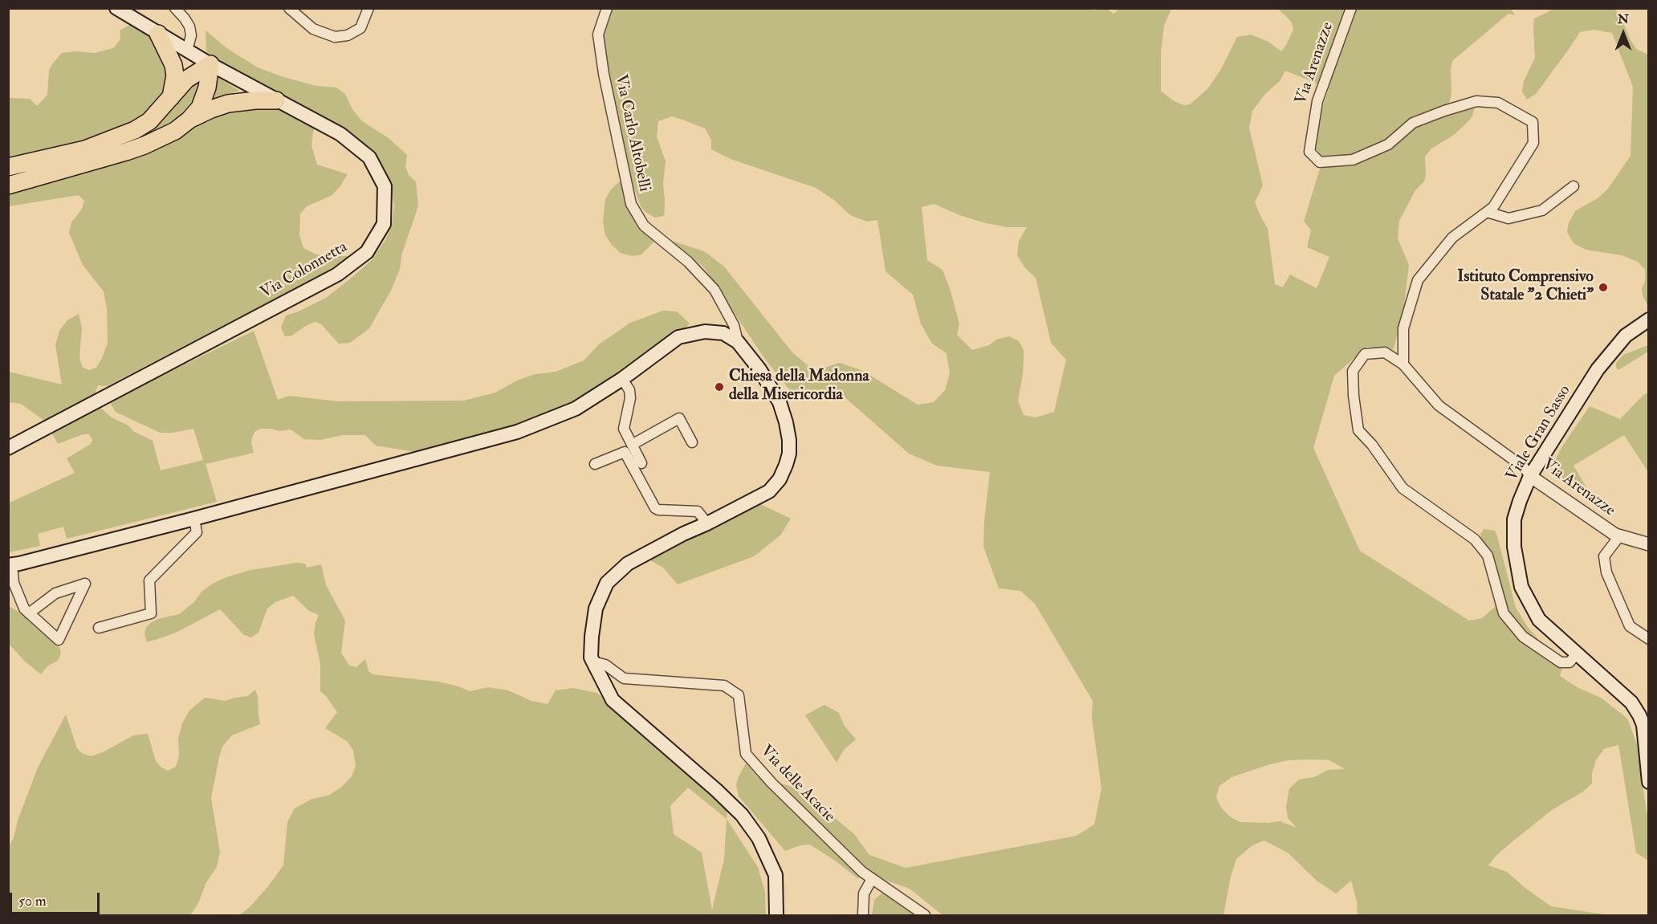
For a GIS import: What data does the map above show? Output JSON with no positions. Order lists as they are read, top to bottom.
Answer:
{
  "streets": {
    "main road": ["Via Colonnetta", "Viale Gran Sasso"],
    "street": ["Via Arenazze", "Via Carlo Altobelli", "Via delle Acacie"]
  },
  "crossings": [
    ["Via Arenazze", "Viale Gran Sasso"]
  ],
  "places": ["Istituto Comprensivo Statale \"2 Chieti\"", "Chiesa della Madonna della Misericordia"],
  "scale_bar": "50 m",
  "north": "top"
}
